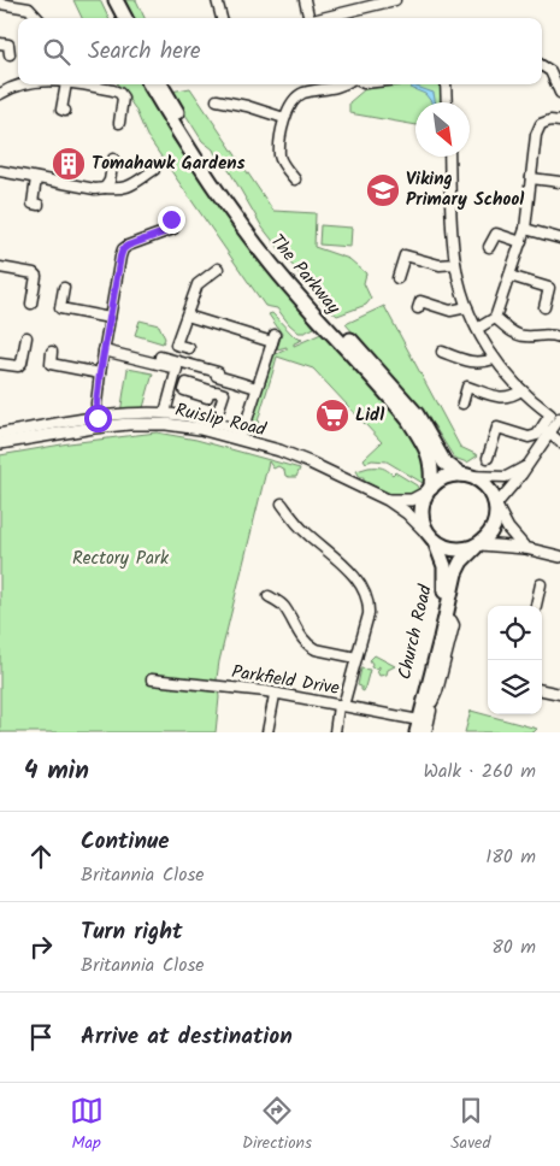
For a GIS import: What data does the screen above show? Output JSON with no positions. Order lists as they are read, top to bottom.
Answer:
{
  "streets": {
    "highway": ["The Parkway", "Church Road"],
    "main road": ["Ruislip Road"],
    "street": ["Parkfield Drive"]
  },
  "crossings": [
    ["The Parkway", "Ruislip Road"],
    ["The Parkway", "Church Road"],
    ["Ruislip Road", "Church Road"],
    ["Church Road", "Parkfield Drive"]
  ],
  "parks": ["Rectory Park"],
  "places": {
    "building": ["Tomahawk Gardens"],
    "school or university": ["Viking Primary School"],
    "supermarket": ["Lidl"]
  },
  "north": "bottom right",
  "page": {
    "search": "Search here",
    "heading": ["4 min", "Walk · 260 m"],
    "list": [
      ["Continue", "Britannia Close", "180 m"],
      ["Turn right", "Britannia Close", "80 m"],
      "Arrive at destination"
    ],
    "nav": ["Map", "Directions", "Saved"]
  }
}
